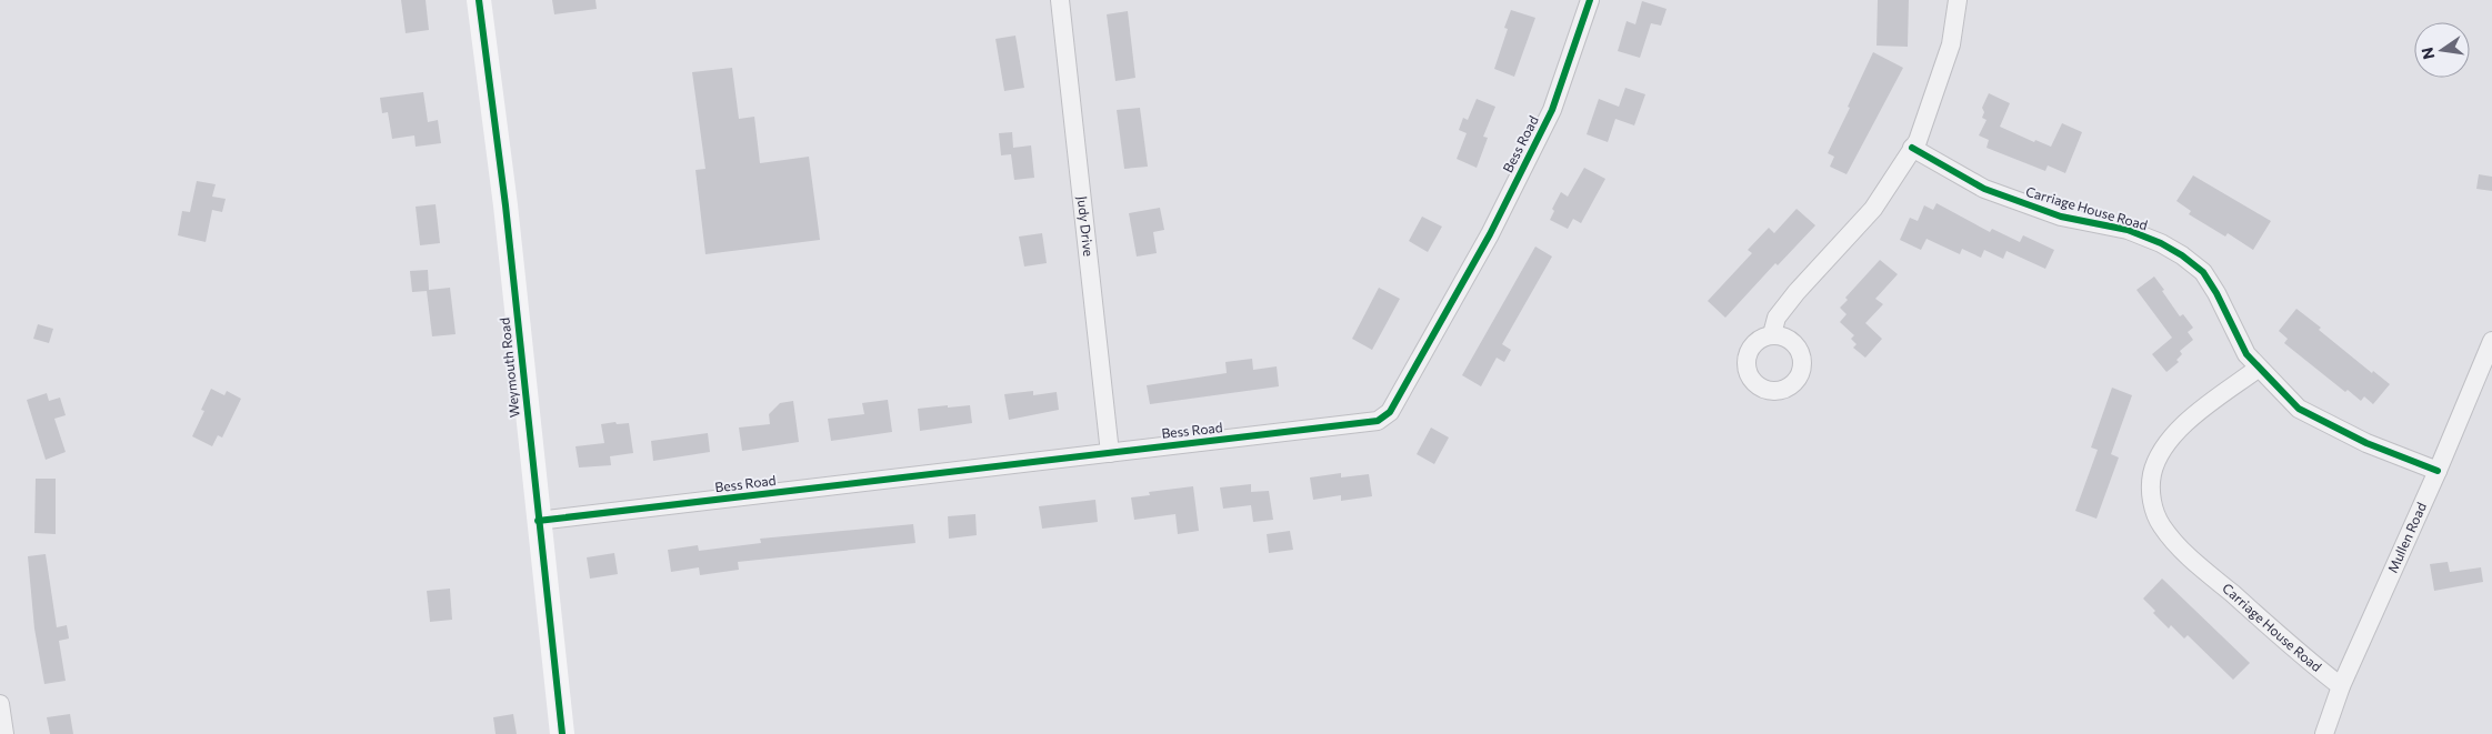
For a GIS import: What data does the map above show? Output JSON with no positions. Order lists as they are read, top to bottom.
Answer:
{
  "streets": {
    "street": [
      "Bess Road",
      "Carriage House Road",
      "Judy Drive",
      "Weymouth Road",
      "Mullen Road"
    ]
  },
  "crossings": [
    ["Bess Road", "Judy Drive"],
    ["Bess Road", "Weymouth Road"],
    ["Carriage House Road", "Mullen Road"]
  ],
  "north": "left"
}
